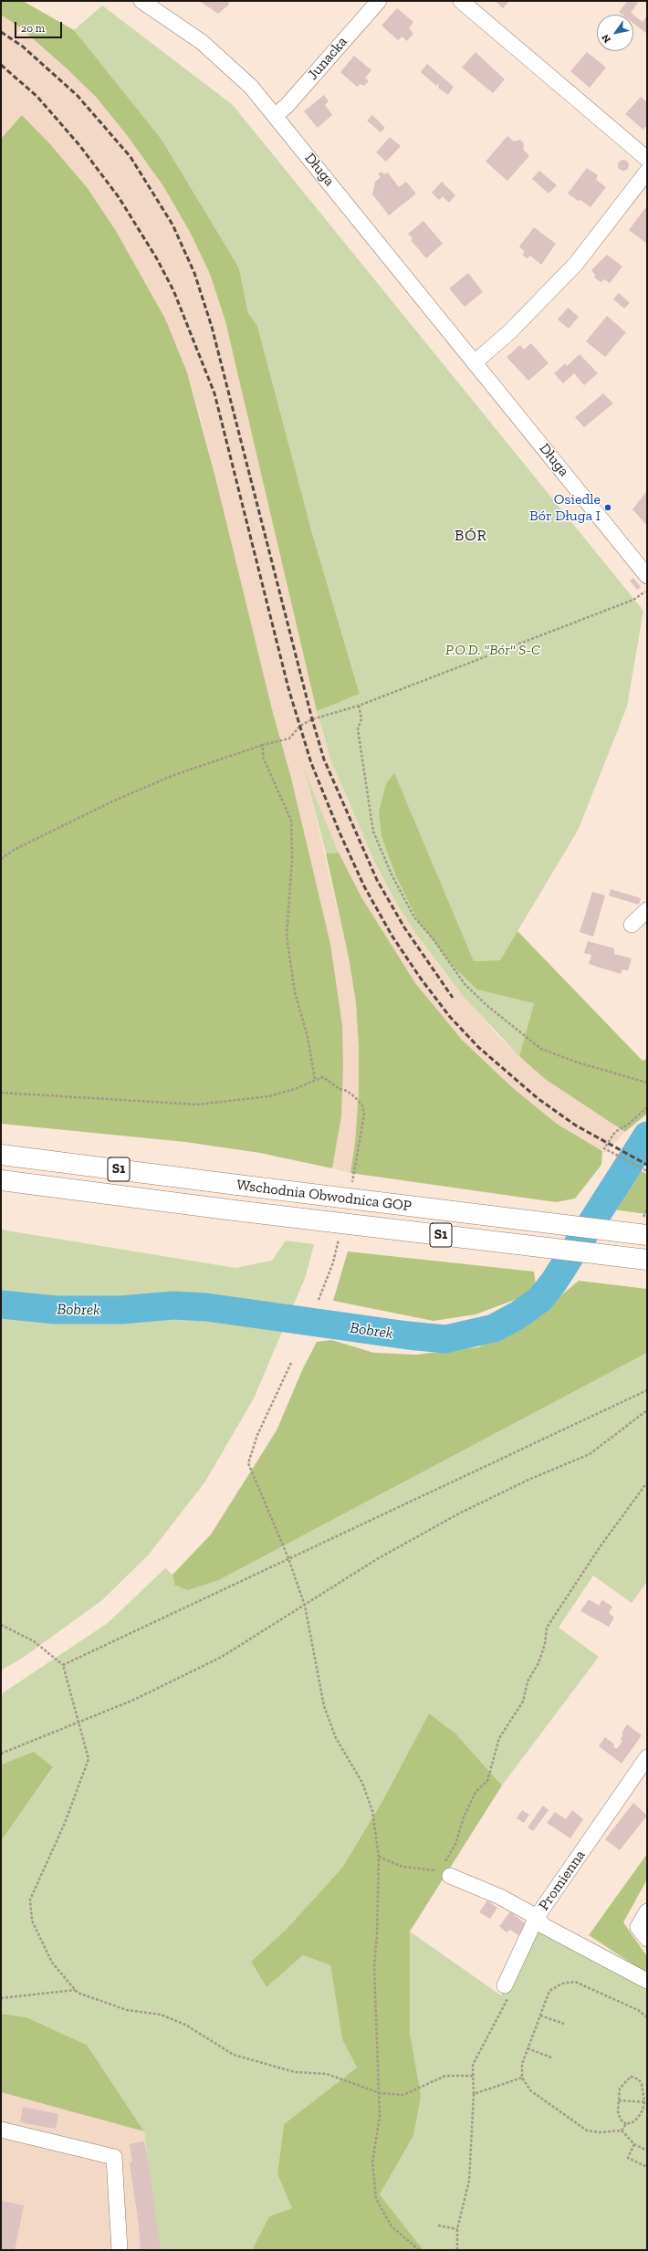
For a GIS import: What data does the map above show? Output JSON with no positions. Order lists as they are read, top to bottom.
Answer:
{
  "streets": {
    "highway": ["S1", "Wschodnia Obwodnica GOP"],
    "street": ["Junacka", "Długa", "Promienna"]
  },
  "crossings": [
    ["Junacka", "Długa"]
  ],
  "districts": ["BÓR"],
  "water": ["Bobrek"],
  "parks": ["P.O.D. \"Bór\" S-C"],
  "places": ["Osiedle Bór Długa I"],
  "scale_bar": "20 m",
  "north": "bottom left"
}
